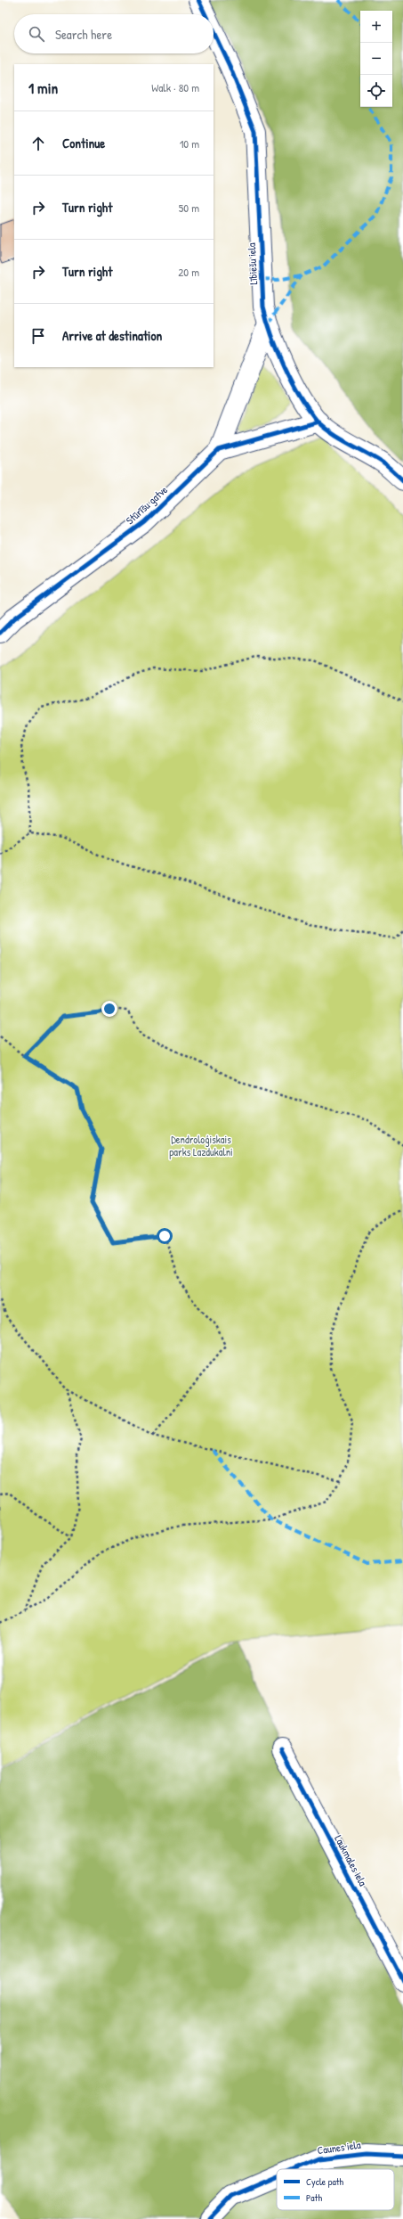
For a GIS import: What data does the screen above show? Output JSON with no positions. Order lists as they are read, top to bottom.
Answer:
{
  "streets": {
    "street": [
      "Lībiešu iela",
      "Stūrīšu gatve",
      "Laukmales iela",
      "Caunes iela"
    ]
  },
  "crossings": [
    ["Lībiešu iela", "Stūrīšu gatve"]
  ],
  "parks": ["Dendroloģiskais parks Lazdukalni"],
  "legend": ["Cycle path", "Path"],
  "page": {
    "map_buttons": ["+", "−"],
    "search": "Search here",
    "heading": ["1 min", "Walk · 80 m"],
    "list": [
      ["Continue", "10 m"],
      ["Turn right", "50 m"],
      ["Turn right", "20 m"],
      "Arrive at destination"
    ]
  }
}
